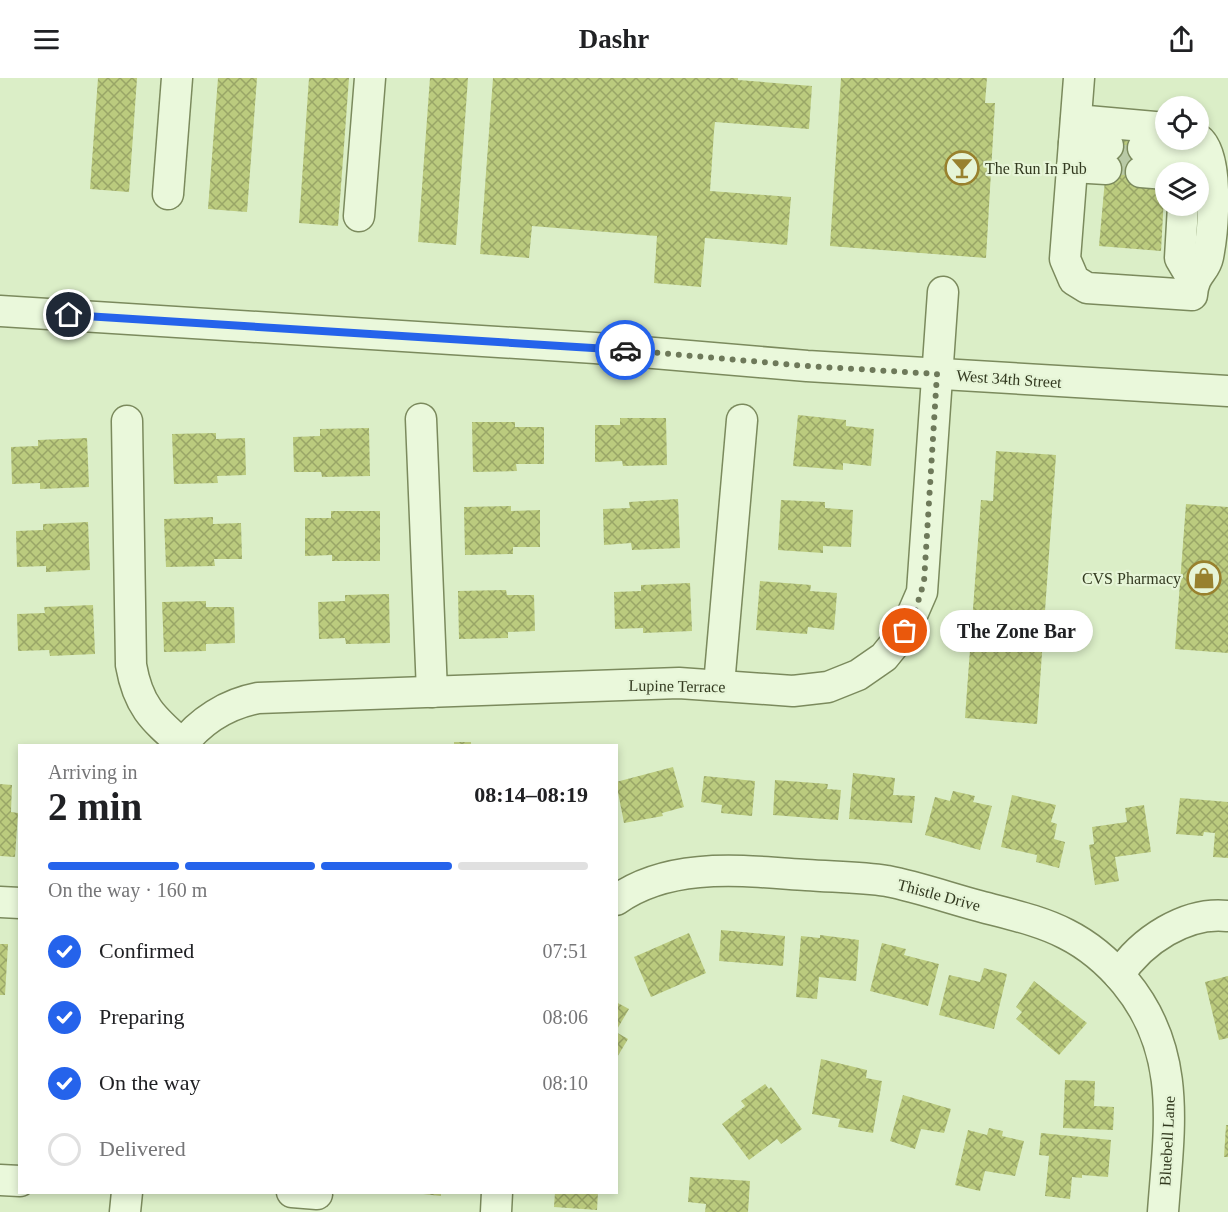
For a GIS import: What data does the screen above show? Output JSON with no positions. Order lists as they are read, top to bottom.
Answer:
{
  "streets": {
    "street": [
      "West 34th Street",
      "Lupine Terrace",
      "Thistle Drive",
      "Bluebell Lane"
    ]
  },
  "crossings": [
    ["West 34th Street", "Lupine Terrace"],
    ["Thistle Drive", "Bluebell Lane"]
  ],
  "places": {
    "bar": ["The Run In Pub"],
    "shop": ["CVS Pharmacy"],
    "other": ["The Zone Bar"]
  },
  "page": {
    "header": "Dashr",
    "bubble": "The Zone Bar",
    "heading": ["2 min", "Arriving in", "08:14–08:19"],
    "bar": "On the way · 160 m",
    "list": [
      ["Confirmed", "07:51"],
      ["Preparing", "08:06"],
      ["On the way", "08:10"],
      "Delivered"
    ]
  }
}
